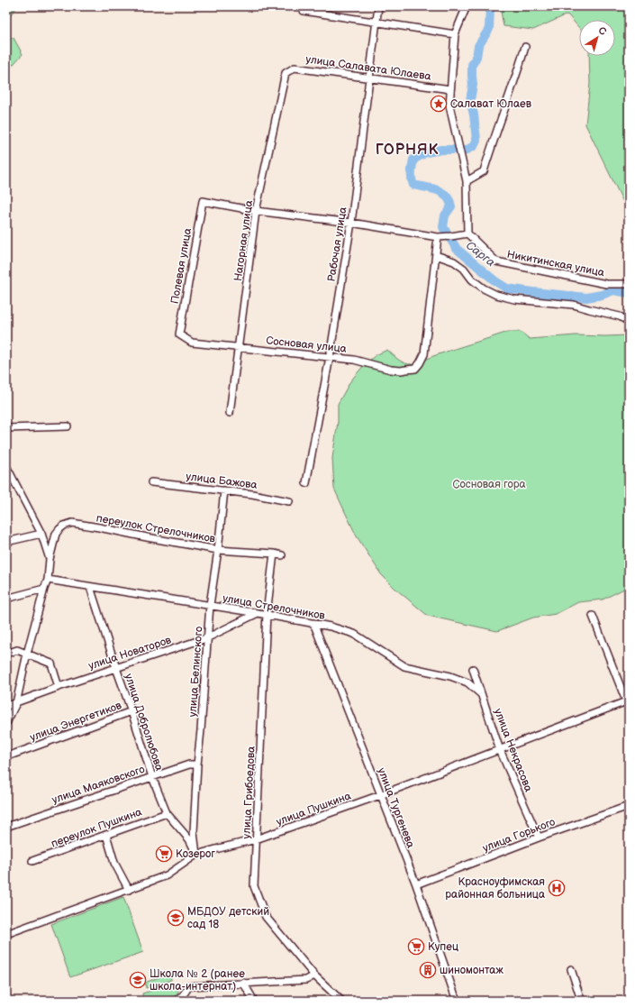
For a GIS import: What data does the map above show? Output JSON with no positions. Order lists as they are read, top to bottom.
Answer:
{
  "streets": {
    "street": [
      "улица Салавата Юлаева",
      "Нагорная улица",
      "Рабочая улица",
      "Никитинская улица",
      "Полевая улица",
      "Сосновая улица",
      "улица Бажова",
      "переулок Стрелочников",
      "улица Стрелочников",
      "улица Новаторов",
      "улица Белинского",
      "улица Энергетиков",
      "улица Добролюбова",
      "улица Некрасова",
      "улица Маяковского",
      "улица Грибоедова",
      "улица Тургенева",
      "улица Пушкина",
      "переулок Пушкина",
      "улица Горького"
    ]
  },
  "crossings": [
    ["улица Салавата Юлаева", "Нагорная улица"],
    ["улица Салавата Юлаева", "Рабочая улица"],
    ["Нагорная улица", "Полевая улица"],
    ["Нагорная улица", "Сосновая улица"],
    ["Рабочая улица", "Сосновая улица"],
    ["Полевая улица", "Сосновая улица"],
    ["улица Бажова", "улица Белинского"],
    ["переулок Стрелочников", "улица Белинского"],
    ["переулок Стрелочников", "улица Грибоедова"],
    ["улица Стрелочников", "улица Новаторов"],
    ["улица Стрелочников", "улица Белинского"],
    ["улица Стрелочников", "улица Добролюбова"],
    ["улица Стрелочников", "улица Некрасова"],
    ["улица Стрелочников", "улица Грибоедова"],
    ["улица Стрелочников", "улица Тургенева"],
    ["улица Новаторов", "улица Белинского"],
    ["улица Новаторов", "улица Добролюбова"],
    ["улица Белинского", "улица Добролюбова"],
    ["улица Белинского", "улица Маяковского"],
    ["улица Белинского", "улица Пушкина"],
    ["улица Энергетиков", "улица Добролюбова"],
    ["улица Добролюбова", "улица Маяковского"],
    ["улица Добролюбова", "улица Пушкина"],
    ["улица Добролюбова", "переулок Пушкина"],
    ["улица Некрасова", "улица Пушкина"],
    ["улица Некрасова", "улица Горького"],
    ["улица Грибоедова", "улица Пушкина"],
    ["улица Тургенева", "улица Пушкина"],
    ["улица Тургенева", "улица Горького"]
  ],
  "districts": ["ГОРНЯК"],
  "water": ["Сарга"],
  "parks": ["Сосновая гора"],
  "places": {
    "place": ["Салават Юлаев"],
    "supermarket": ["Козерог", "Купец"],
    "hospital": ["Красноуфимская районная больница"],
    "school or university": ["МБДОУ детский сад 18", "Школа № 2 (ранее школа-интернат)"],
    "building": ["шиномонтаж"]
  },
  "north": "top right"
}
